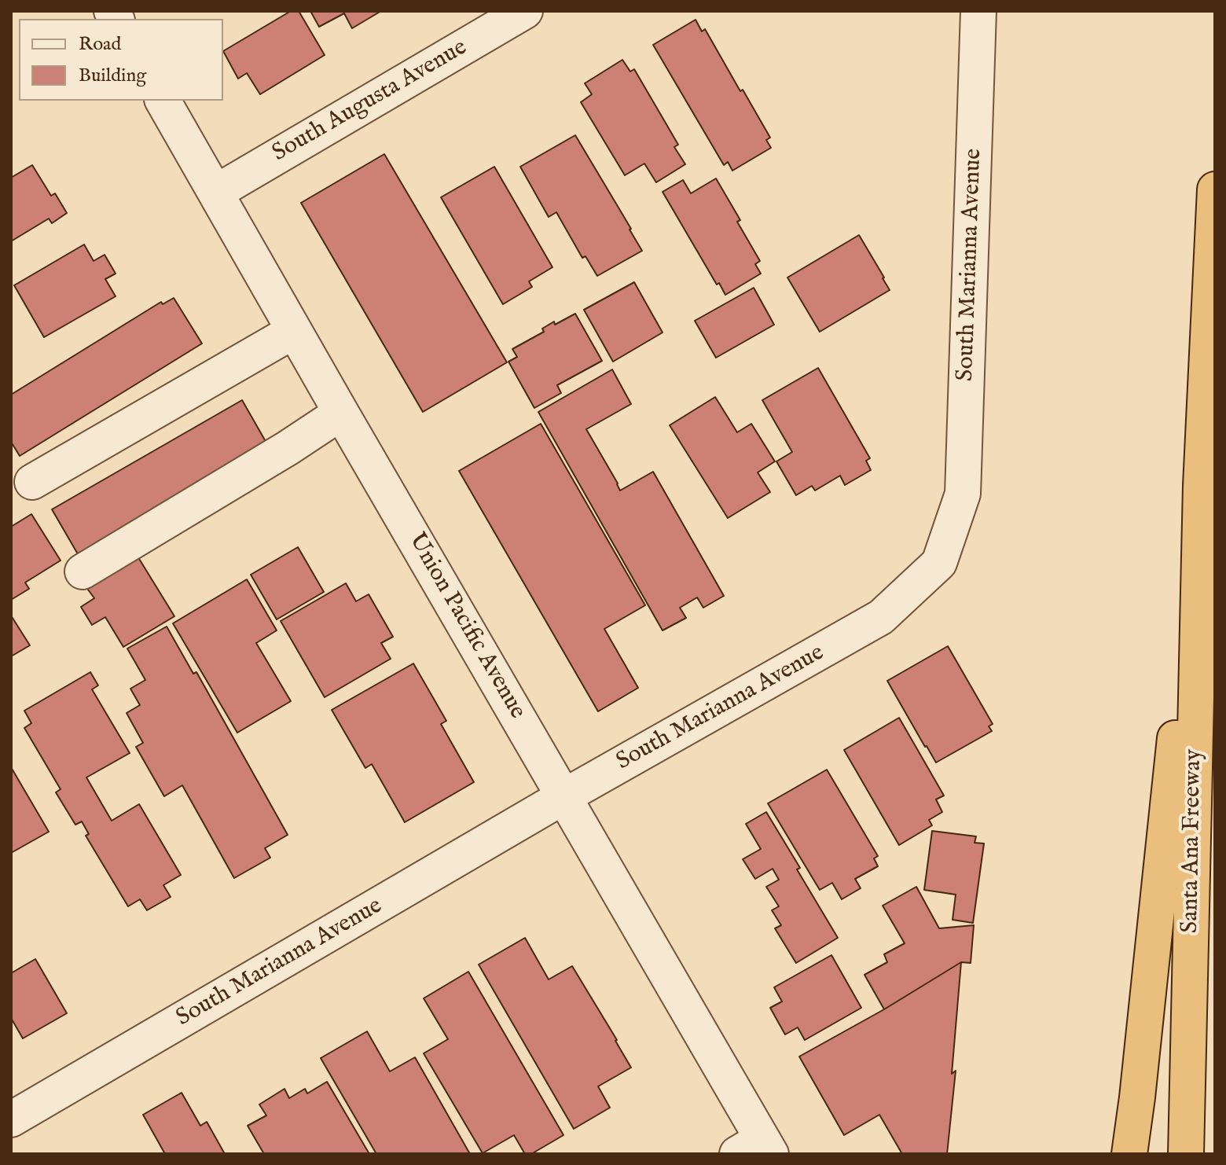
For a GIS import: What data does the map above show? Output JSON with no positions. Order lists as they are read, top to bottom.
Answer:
{
  "streets": {
    "highway": ["Santa Ana Freeway"],
    "street": ["South Augusta Avenue", "South Marianna Avenue", "Union Pacific Avenue"]
  },
  "crossings": [
    ["South Augusta Avenue", "Union Pacific Avenue"],
    ["South Marianna Avenue", "Union Pacific Avenue"]
  ],
  "legend": ["Road", "Building"]
}
